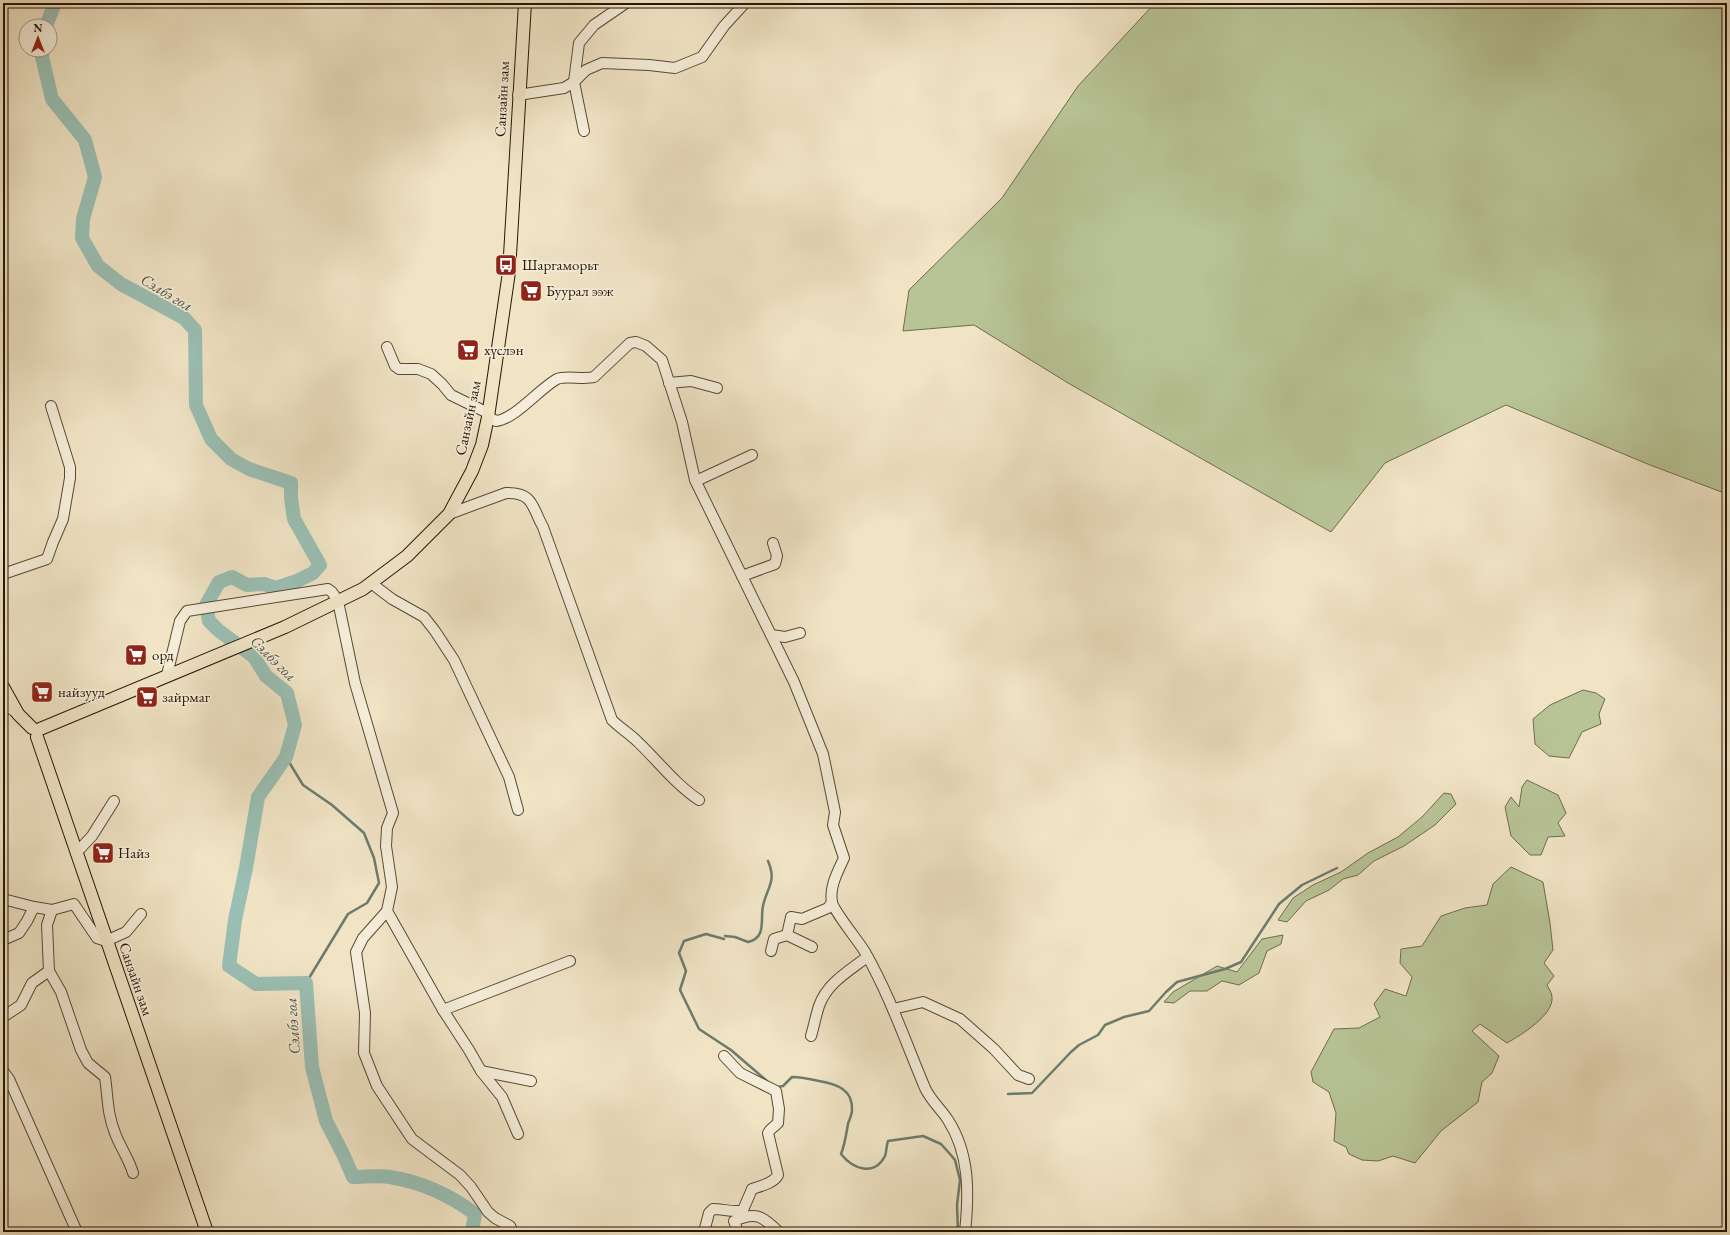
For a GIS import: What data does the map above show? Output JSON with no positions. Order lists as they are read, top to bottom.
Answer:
{
  "streets": {
    "main road": ["Санзайн зам"]
  },
  "water": ["Сэлбэ гол"],
  "places": {
    "bus stop": ["Шаргаморьт"],
    "supermarket": [
      "Буурал ээж",
      "хүслэн",
      "орд",
      "найзууд",
      "зайрмаг",
      "Найз"
    ]
  },
  "north": "top"
}
